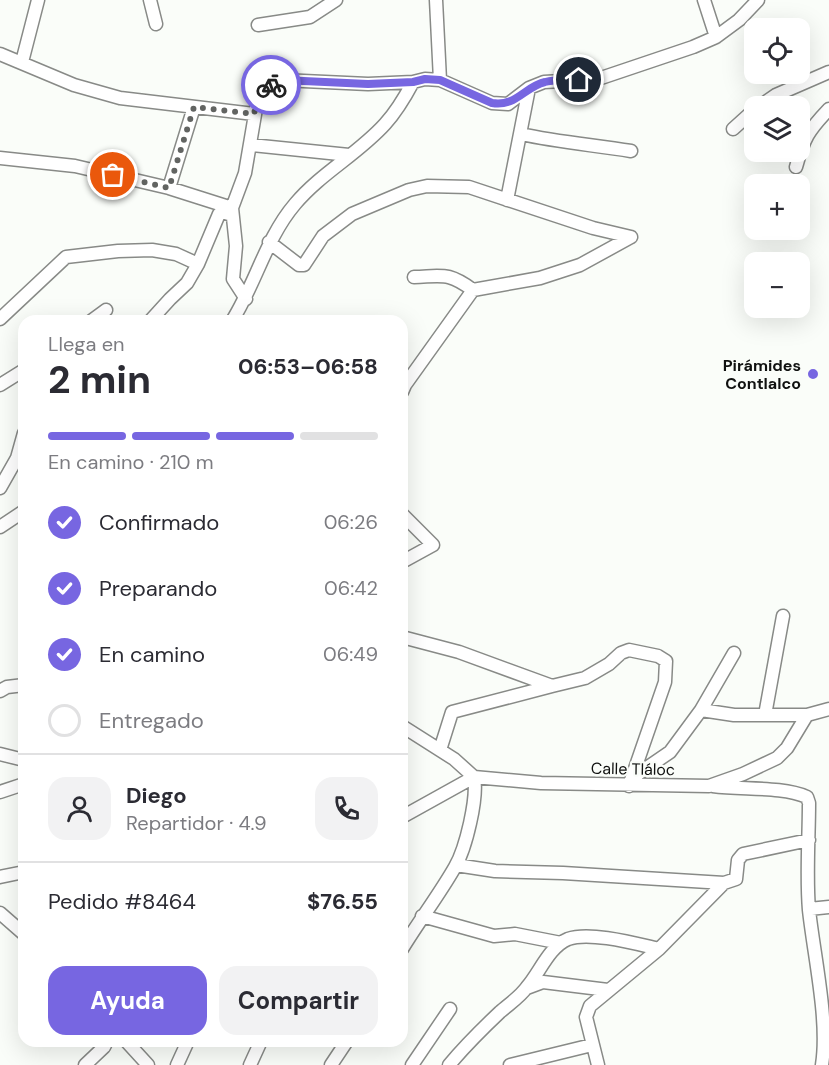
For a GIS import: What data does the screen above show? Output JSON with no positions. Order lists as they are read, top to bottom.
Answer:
{
  "streets": {
    "street": ["Calle Tláloc"]
  },
  "places": ["Pirámides Contlalco"],
  "page": {
    "map_buttons": ["+", "−"],
    "heading": ["2 min", "Llega en", "06:53–06:58"],
    "panel": [
      "Diego",
      "Repartidor · 4.9",
      "Pedido #8464",
      "$76.55"
    ],
    "bar": "En camino · 210 m",
    "list": [
      ["Confirmado", "06:26"],
      ["Preparando", "06:42"],
      ["En camino", "06:49"],
      "Entregado"
    ],
    "buttons": ["Ayuda", "Compartir"]
  }
}
